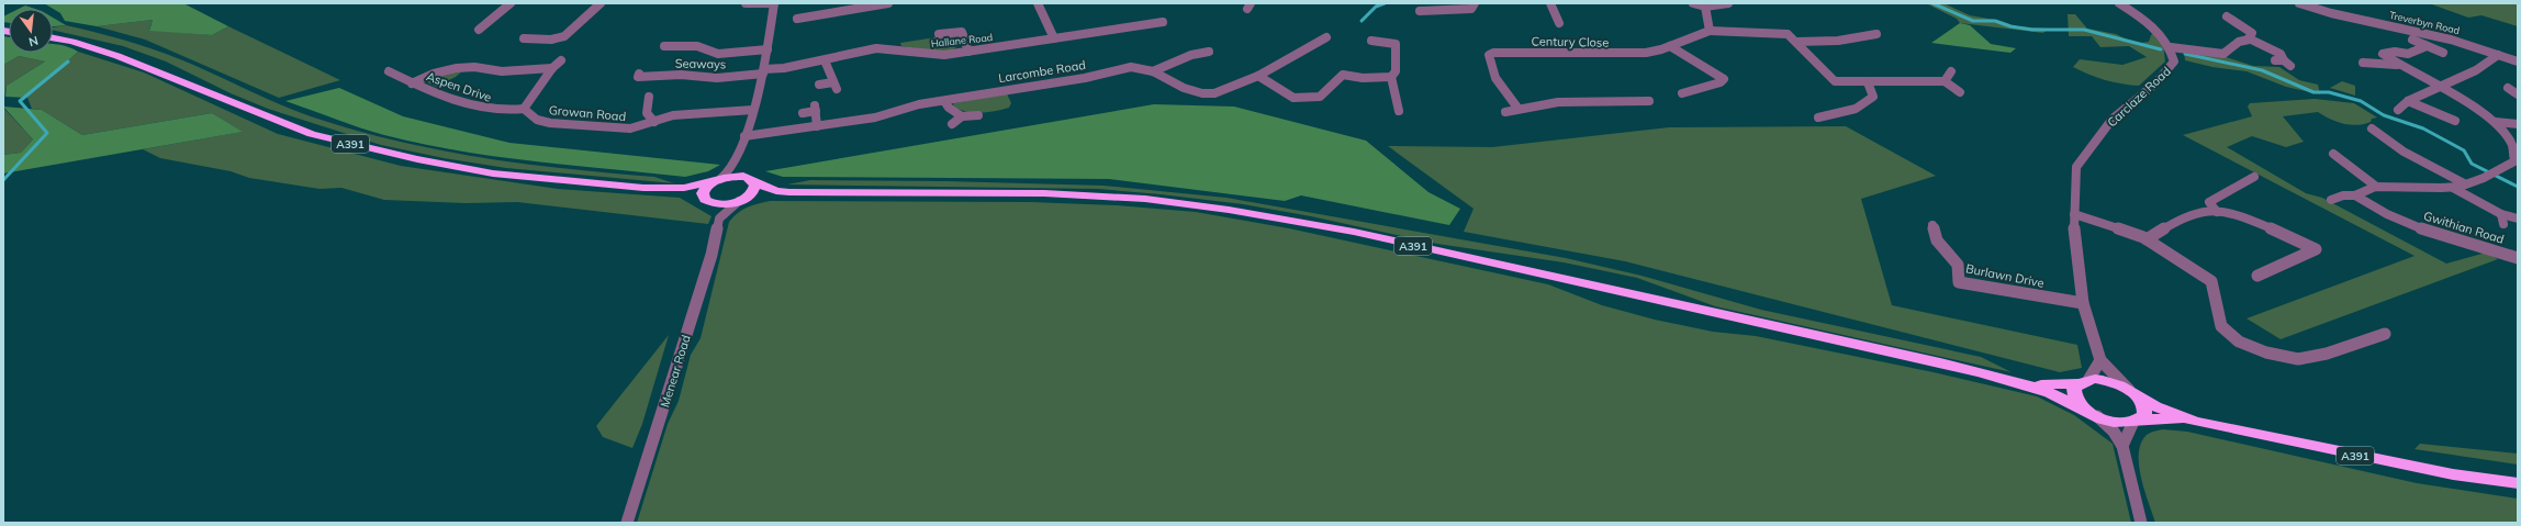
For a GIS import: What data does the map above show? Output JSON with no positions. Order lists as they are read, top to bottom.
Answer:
{
  "streets": {
    "highway": ["A391"],
    "street": [
      "Treverbyn Road",
      "Hallane Road",
      "Century Close",
      "Seaways",
      "Larcombe Road",
      "Aspen Drive",
      "Carclaze Road",
      "Growan Road",
      "Gwithian Road",
      "Burlawn Drive",
      "Menear Road"
    ]
  },
  "crossings": [
    ["Hallane Road", "Seaways"],
    ["Aspen Drive", "Growan Road"],
    ["Carclaze Road", "A391"],
    ["Carclaze Road", "Burlawn Drive"]
  ],
  "north": "bottom"
}
